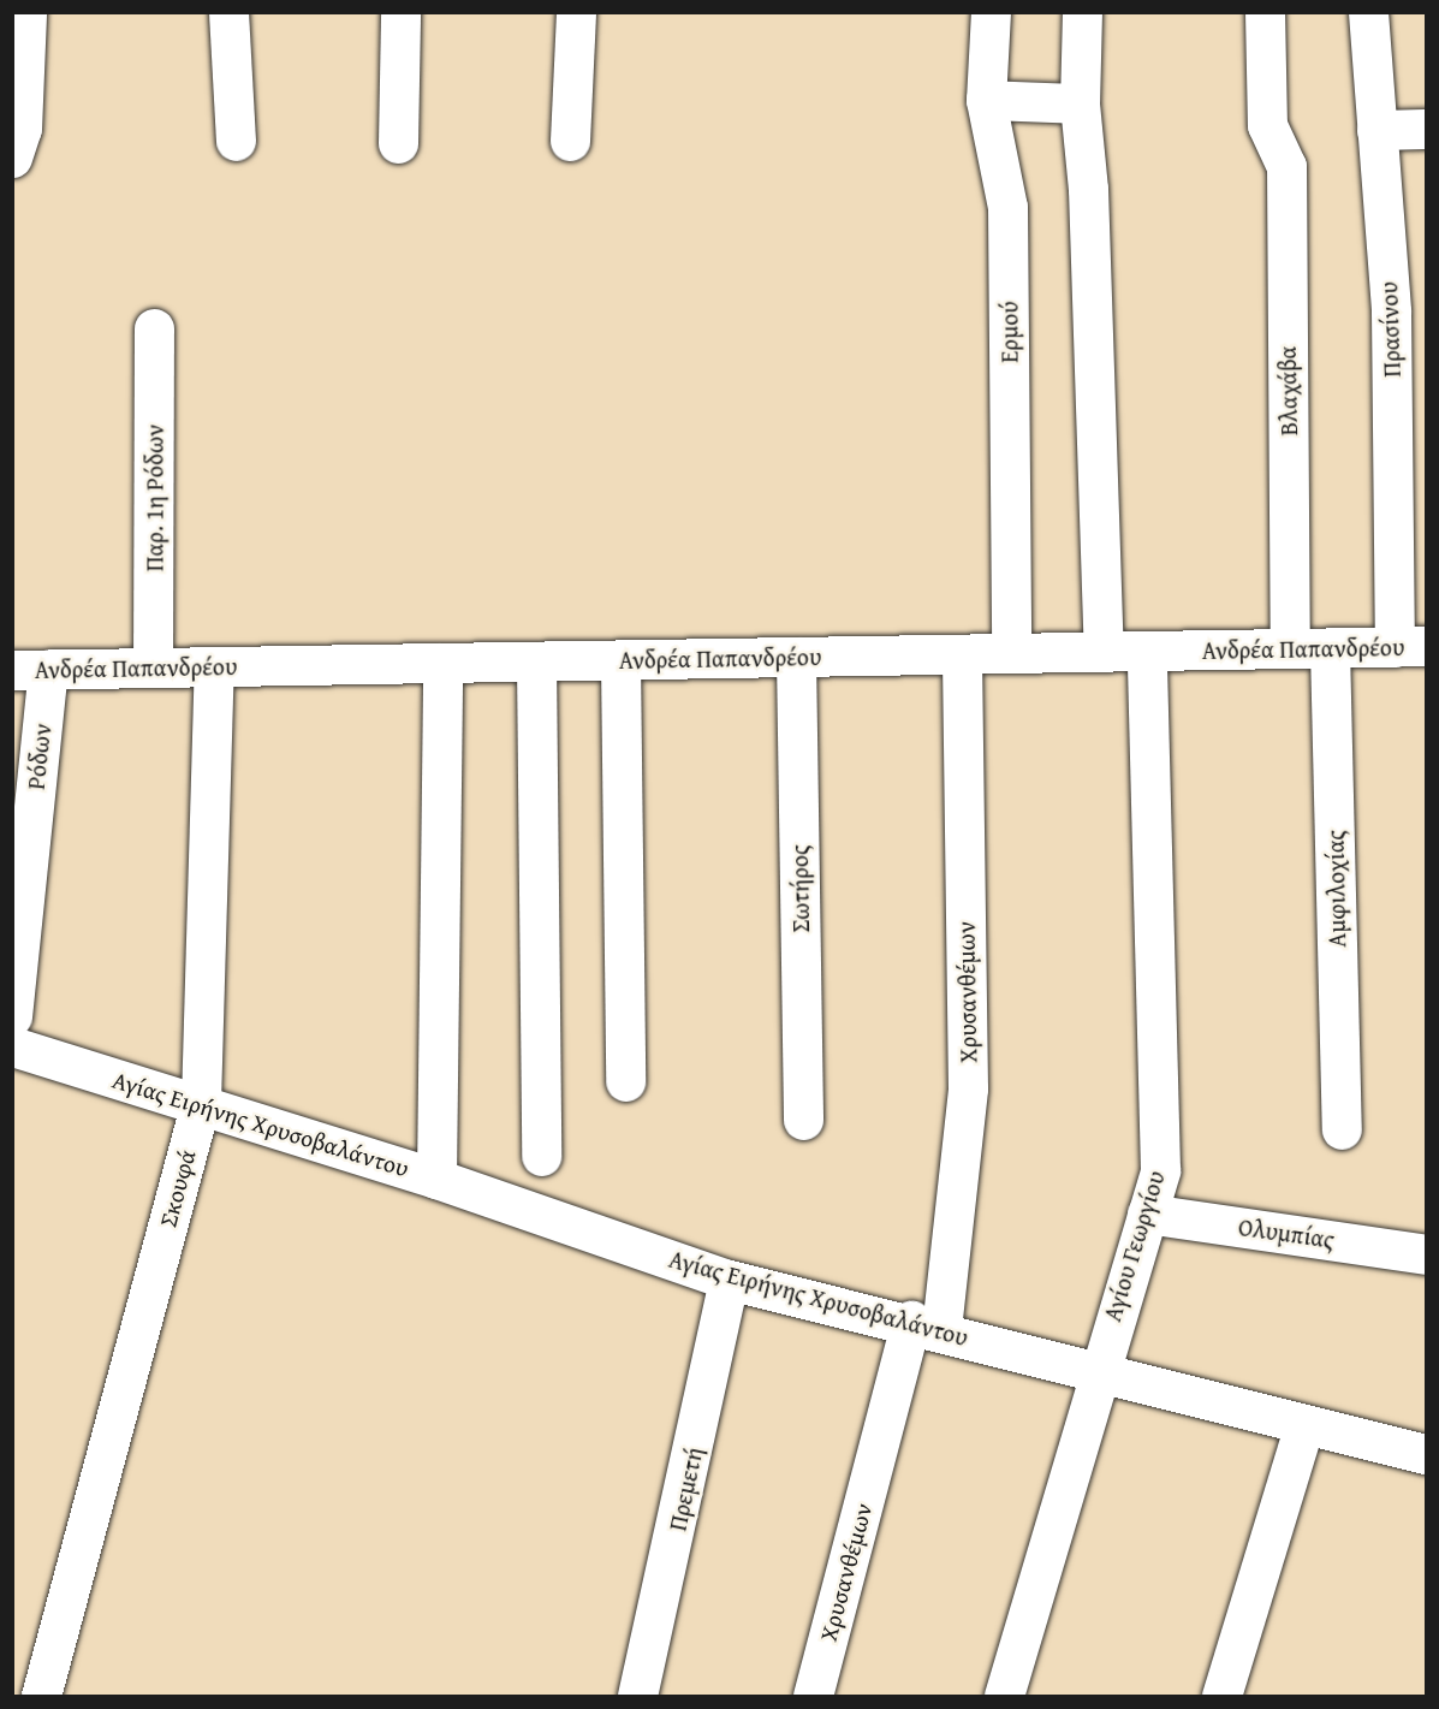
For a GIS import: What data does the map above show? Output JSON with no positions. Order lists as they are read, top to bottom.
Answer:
{
  "streets": {
    "street": [
      "Πρασίνου",
      "Ερμού",
      "Βλαχάβα",
      "Παρ. 1η Ρόδων",
      "Ανδρέα Παπανδρέου",
      "Ρόδων",
      "Σωτήρος",
      "Αμφιλοχίας",
      "Χρυσανθέμων",
      "Αγίας Ειρήνης Χρυσοβαλάντου",
      "Σκουφά",
      "Ολυμπίας",
      "Αγίου Γεωργίου",
      "Πρεμετή"
    ]
  },
  "crossings": [
    ["Πρασίνου", "Ανδρέα Παπανδρέου"],
    ["Ερμού", "Ανδρέα Παπανδρέου"],
    ["Βλαχάβα", "Ανδρέα Παπανδρέου"],
    ["Παρ. 1η Ρόδων", "Ανδρέα Παπανδρέου"],
    ["Ανδρέα Παπανδρέου", "Ρόδων"],
    ["Ανδρέα Παπανδρέου", "Σωτήρος"],
    ["Ανδρέα Παπανδρέου", "Αμφιλοχίας"],
    ["Ανδρέα Παπανδρέου", "Χρυσανθέμων"],
    ["Ανδρέα Παπανδρέου", "Σκουφά"],
    ["Ανδρέα Παπανδρέου", "Αγίου Γεωργίου"],
    ["Χρυσανθέμων", "Αγίας Ειρήνης Χρυσοβαλάντου"],
    ["Αγίας Ειρήνης Χρυσοβαλάντου", "Σκουφά"],
    ["Αγίας Ειρήνης Χρυσοβαλάντου", "Αγίου Γεωργίου"],
    ["Αγίας Ειρήνης Χρυσοβαλάντου", "Πρεμετή"],
    ["Ολυμπίας", "Αγίου Γεωργίου"]
  ]
}
